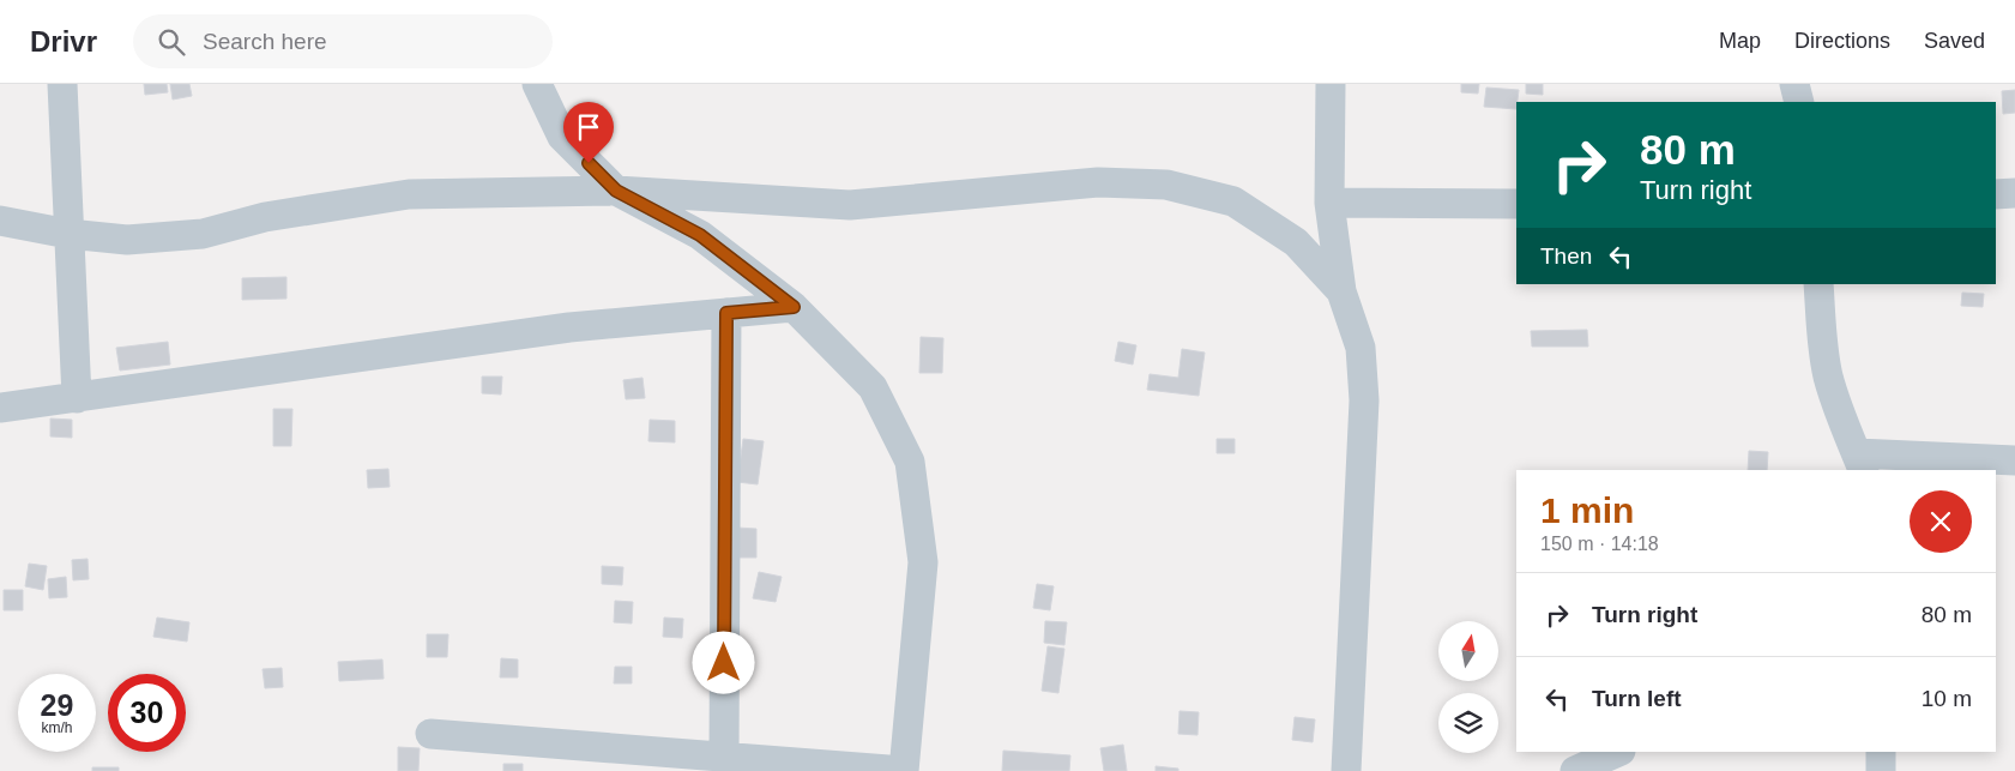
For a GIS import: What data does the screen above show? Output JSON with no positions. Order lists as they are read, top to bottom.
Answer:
{
  "north": "top",
  "page": {
    "header": "Drivr",
    "search": "Search here",
    "nav": ["Map", "Directions", "Saved"],
    "turn": ["80 m", "Turn right"],
    "then": "Then",
    "heading": ["1 min", "150 m · 14:18"],
    "list": [
      {
        "name": "Turn right",
        "value": "80 m"
      },
      {
        "name": "Turn left",
        "value": "10 m"
      }
    ],
    "speed": "29 km/h",
    "limit": "30"
  }
}
